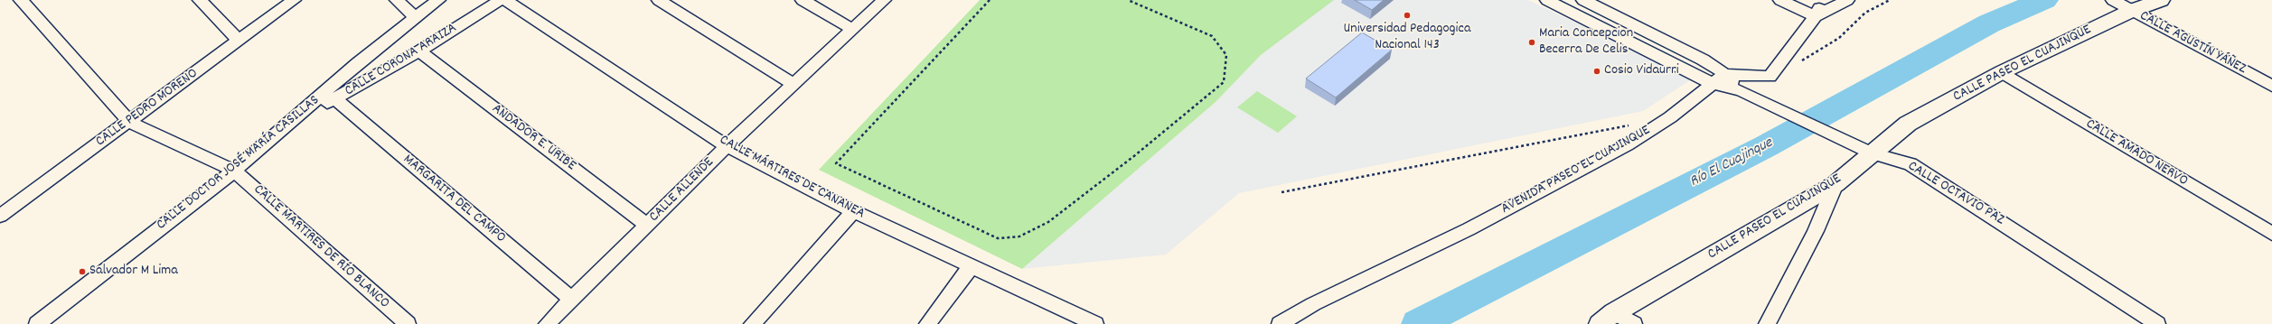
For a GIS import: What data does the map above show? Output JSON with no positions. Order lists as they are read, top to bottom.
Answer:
{
  "streets": {
    "street": [
      "CALLE AGUSTÍN YÁÑEZ",
      "CALLE CORONA ARAIZA",
      "CALLE PASEO EL CUAJINQUE",
      "CALLE PEDRO MORENO",
      "ANDADOR E. URIBE",
      "CALLE AMADO NERVO",
      "CALLE DOCTOR JOSÉ MARÍA CASILLAS",
      "AVENIDA PASEO EL CUAJINQUE",
      "CALLE MÁRTIRES DE CANANEA",
      "CALLE ALLENDE",
      "CALLE OCTAVIO PAZ",
      "MARGARITA DEL CAMPO",
      "CALLE MARTIRES DE RÍO BLANCO"
    ]
  },
  "crossings": [
    ["CALLE AGUSTÍN YÁÑEZ", "CALLE PASEO EL CUAJINQUE"],
    ["CALLE CORONA ARAIZA", "ANDADOR E. URIBE"],
    ["CALLE CORONA ARAIZA", "CALLE DOCTOR JOSÉ MARÍA CASILLAS"],
    ["CALLE CORONA ARAIZA", "MARGARITA DEL CAMPO"],
    ["CALLE PASEO EL CUAJINQUE", "CALLE AMADO NERVO"],
    ["CALLE PASEO EL CUAJINQUE", "CALLE OCTAVIO PAZ"],
    ["CALLE PEDRO MORENO", "CALLE MARTIRES DE RÍO BLANCO"],
    ["ANDADOR E. URIBE", "CALLE ALLENDE"],
    ["CALLE DOCTOR JOSÉ MARÍA CASILLAS", "CALLE MARTIRES DE RÍO BLANCO"],
    ["AVENIDA PASEO EL CUAJINQUE", "CALLE OCTAVIO PAZ"],
    ["CALLE MÁRTIRES DE CANANEA", "CALLE ALLENDE"],
    ["CALLE ALLENDE", "MARGARITA DEL CAMPO"]
  ],
  "water": ["Río El Cuajinque"],
  "places": [
    "Universidad Pedagogica Nacional 143",
    "Maria Concepcion Becerra De Celis",
    "Cosio Vidaurri",
    "Salvador M Lima"
  ]
}
